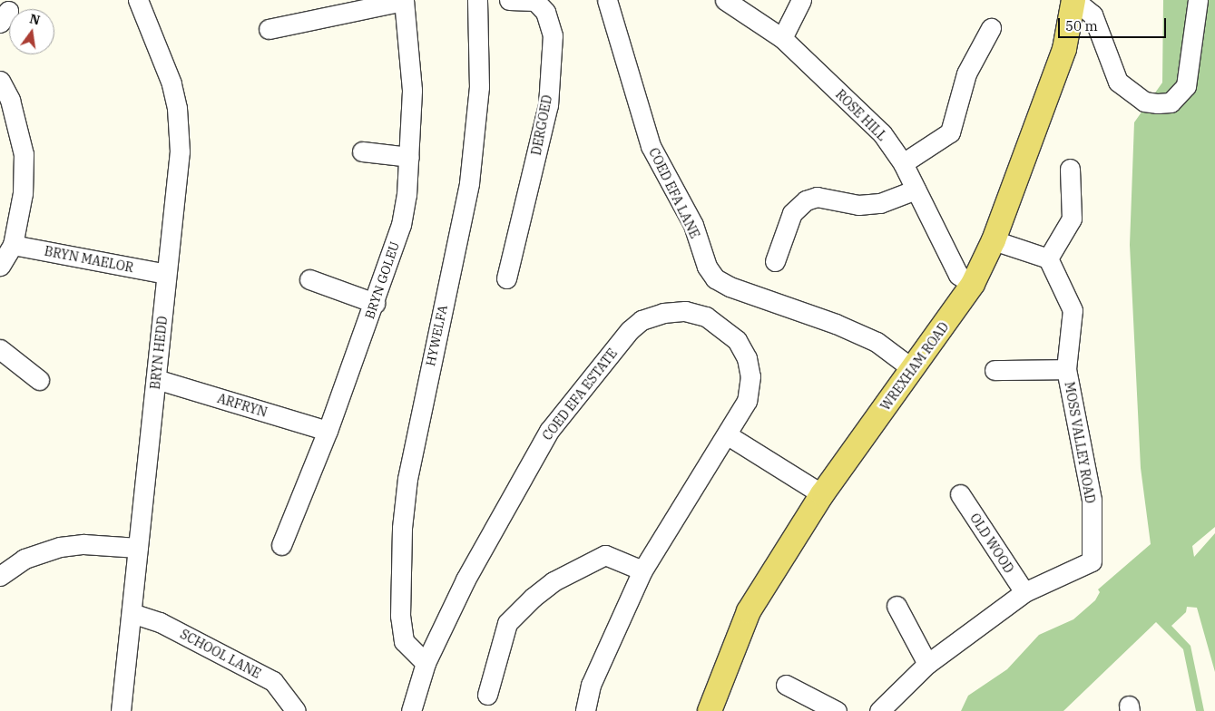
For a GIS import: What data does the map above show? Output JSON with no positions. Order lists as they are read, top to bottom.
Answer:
{
  "streets": {
    "main road": ["WREXHAM ROAD"],
    "street": [
      "ROSE HILL",
      "DERGOED",
      "COED EFA LANE",
      "BRYN MAELOR",
      "BRYN GOLEU",
      "HYWELFA",
      "BRYN HEDD",
      "COED EFA ESTATE",
      "ARFRYN",
      "MOSS VALLEY ROAD",
      "OLD WOOD",
      "SCHOOL LANE"
    ]
  },
  "crossings": [
    ["ROSE HILL", "WREXHAM ROAD"],
    ["COED EFA LANE", "WREXHAM ROAD"],
    ["BRYN MAELOR", "BRYN HEDD"],
    ["BRYN GOLEU", "ARFRYN"],
    ["HYWELFA", "COED EFA ESTATE"],
    ["BRYN HEDD", "ARFRYN"],
    ["BRYN HEDD", "SCHOOL LANE"],
    ["MOSS VALLEY ROAD", "OLD WOOD"]
  ],
  "scale_bar": "50 m",
  "north": "top"
}
